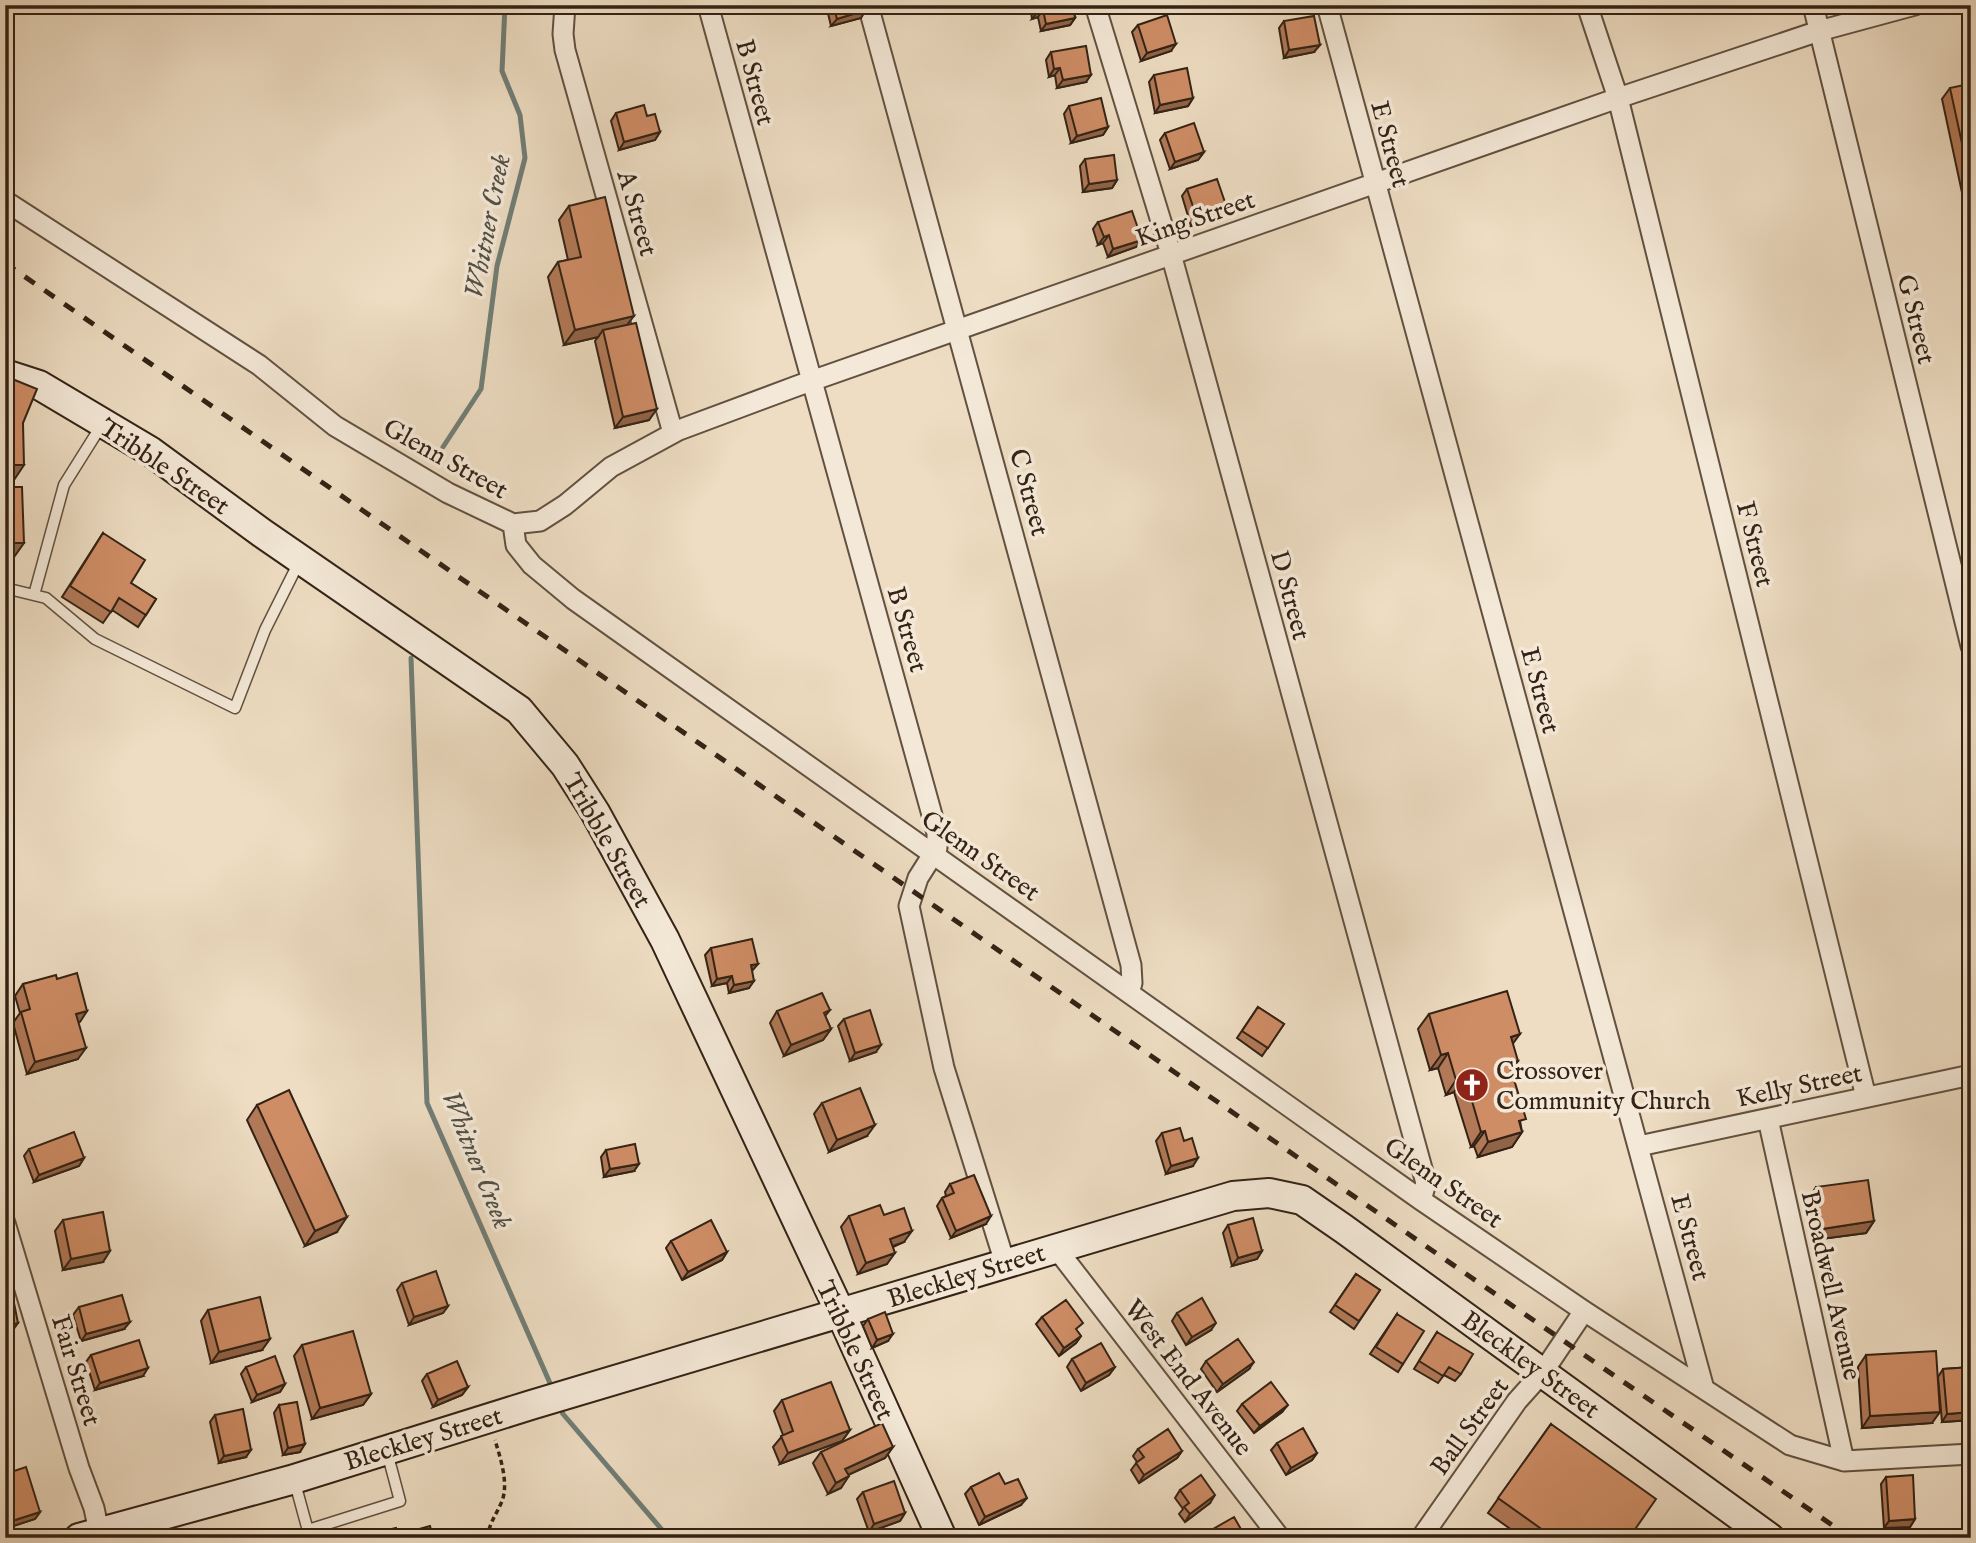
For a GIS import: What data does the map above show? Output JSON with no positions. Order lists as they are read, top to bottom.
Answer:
{
  "streets": {
    "street": [
      "B Street",
      "E Street",
      "A Street",
      "King Street",
      "G Street",
      "Glenn Street",
      "Tribble Street",
      "C Street",
      "F Street",
      "D Street",
      "Kelly Street",
      "Bleckley Street",
      "Broadwell Avenue",
      "Fair Street",
      "West End Avenue",
      "Ball Street"
    ]
  },
  "crossings": [
    ["B Street", "King Street"],
    ["B Street", "Glenn Street"],
    ["E Street", "King Street"],
    ["E Street", "Glenn Street"],
    ["E Street", "Kelly Street"],
    ["A Street", "King Street"],
    ["King Street", "G Street"],
    ["King Street", "Glenn Street"],
    ["King Street", "C Street"],
    ["King Street", "F Street"],
    ["King Street", "D Street"],
    ["Glenn Street", "C Street"],
    ["Glenn Street", "D Street"],
    ["Glenn Street", "Broadwell Avenue"],
    ["Glenn Street", "Ball Street"],
    ["Tribble Street", "Bleckley Street"],
    ["F Street", "Kelly Street"],
    ["Kelly Street", "Broadwell Avenue"],
    ["Bleckley Street", "Fair Street"],
    ["Bleckley Street", "West End Avenue"],
    ["Bleckley Street", "Ball Street"]
  ],
  "water": ["Whitner Creek"],
  "places": {
    "church": ["Crossover Community Church"]
  }
}
